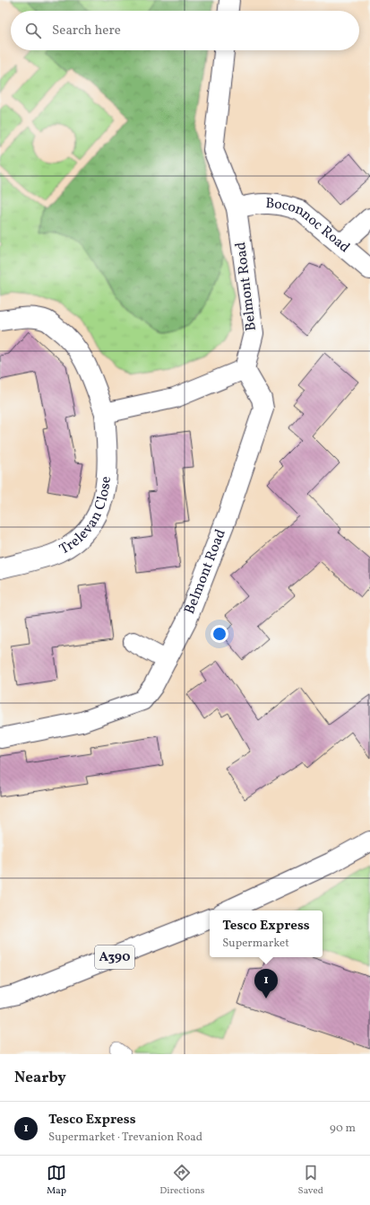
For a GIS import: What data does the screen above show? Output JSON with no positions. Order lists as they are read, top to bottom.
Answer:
{
  "streets": {
    "main road": [
      "Boconnoc Road",
      "Belmont Road",
      "Trelevan Close",
      "A390"
    ]
  },
  "crossings": [
    ["Boconnoc Road", "Belmont Road"]
  ],
  "page": {
    "search": "Search here",
    "popup": ["Tesco Express", "Supermarket"],
    "pins": "1",
    "heading": "Nearby",
    "list": [
      {
        "mark": "1",
        "name": "Tesco Express",
        "note": "Supermarket · Trevanion Road",
        "value": "90 m"
      }
    ],
    "nav": ["Map", "Directions", "Saved"]
  }
}
